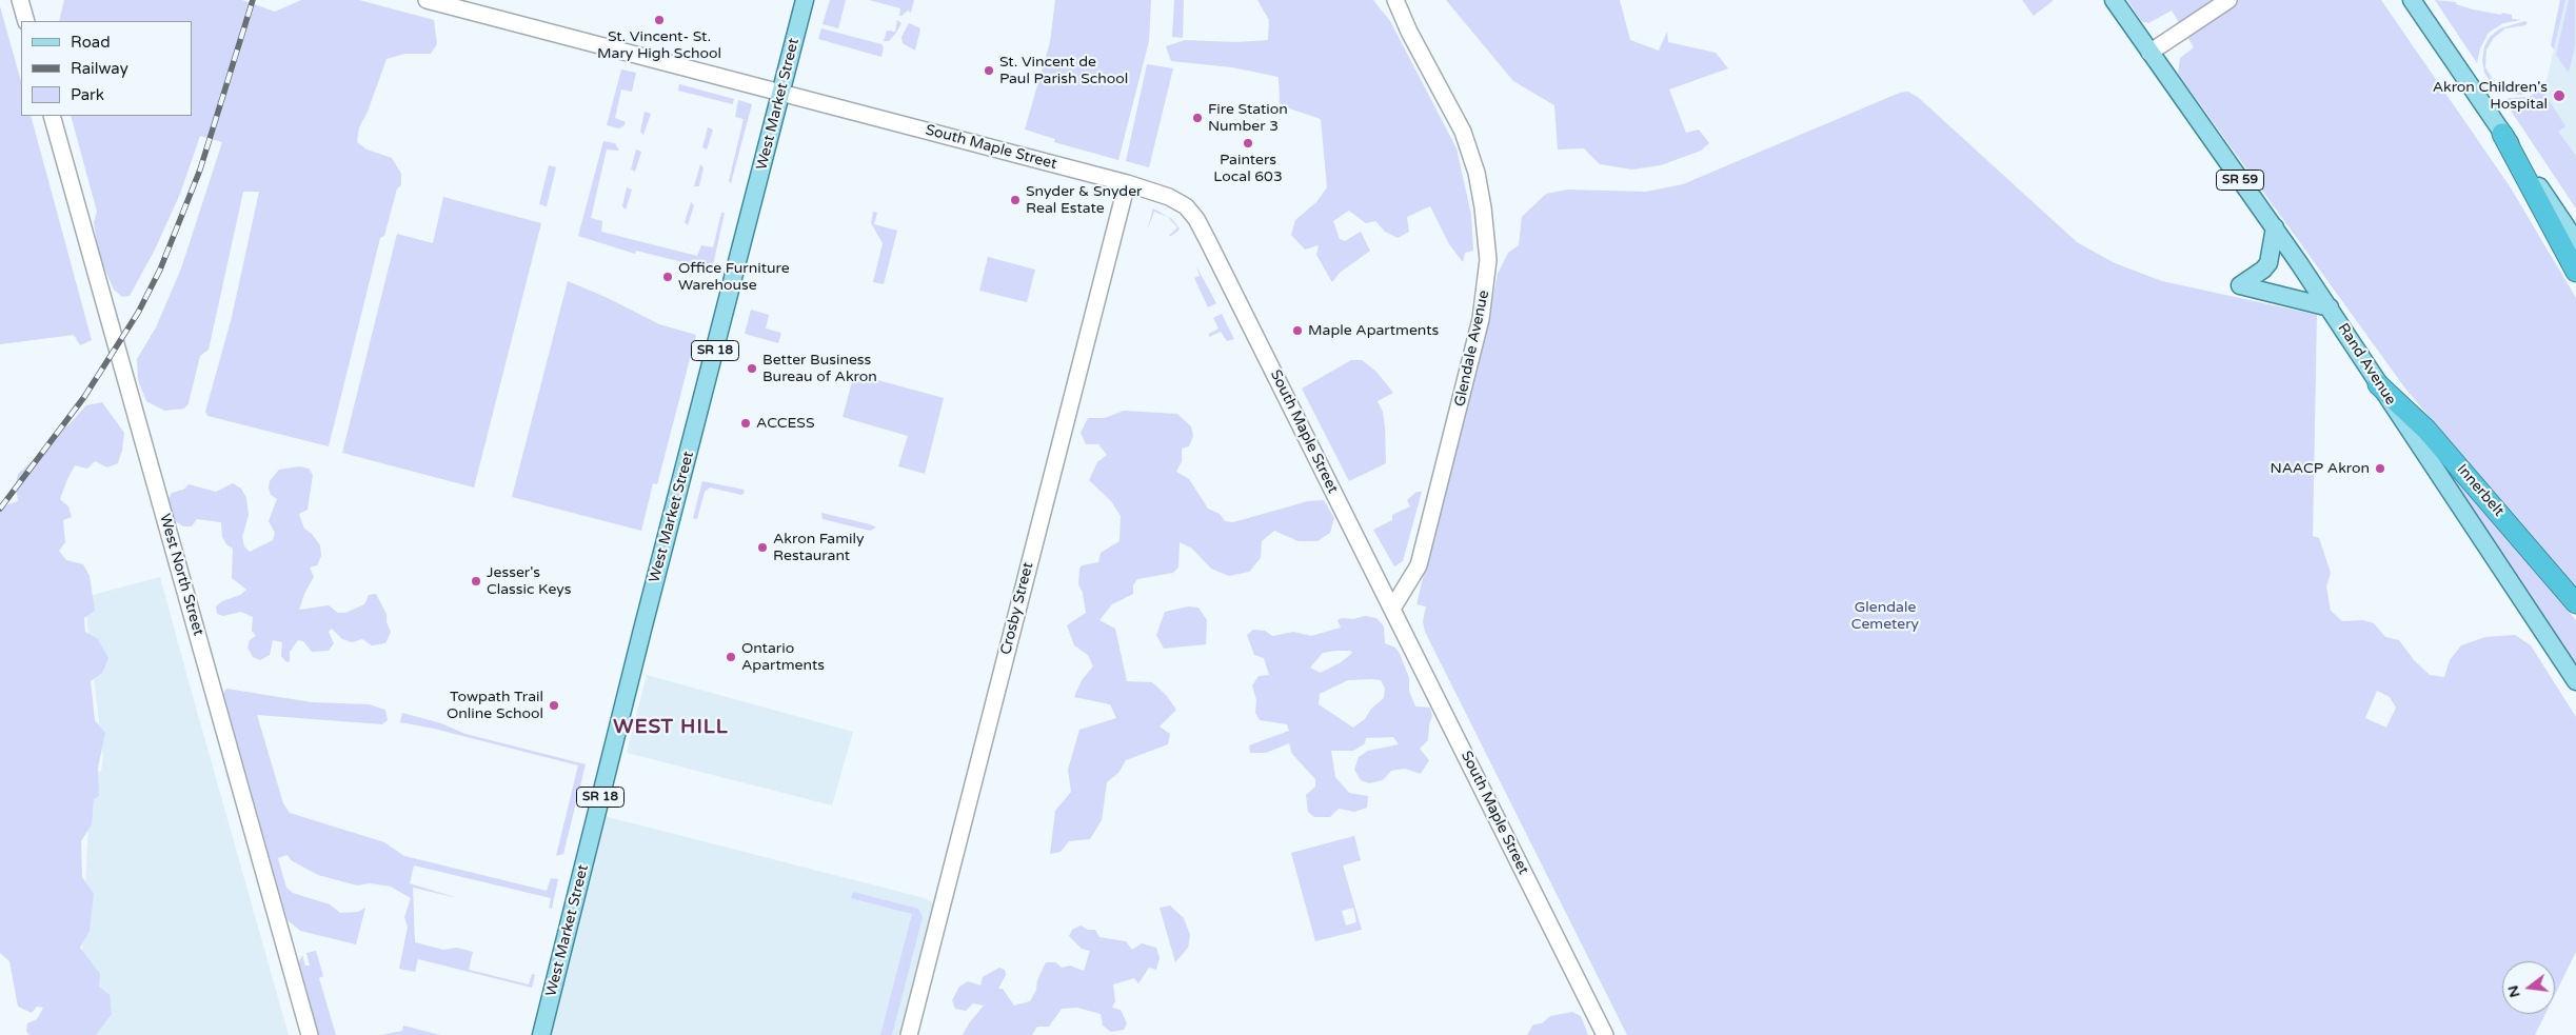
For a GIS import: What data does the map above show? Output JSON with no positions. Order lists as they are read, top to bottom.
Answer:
{
  "streets": {
    "highway": ["SR 59", "Innerbelt"],
    "main road": ["West Market Street", "SR 18", "Rand Avenue"],
    "street": [
      "South Maple Street",
      "Glendale Avenue",
      "West North Street",
      "Crosby Street"
    ]
  },
  "crossings": [
    ["West Market Street", "South Maple Street"],
    ["South Maple Street", "Glendale Avenue"],
    ["South Maple Street", "Crosby Street"],
    ["SR 59", "Rand Avenue"],
    ["Rand Avenue", "Innerbelt"]
  ],
  "districts": ["WEST HILL"],
  "parks": ["Glendale Cemetery"],
  "places": [
    "St. Vincent- St. Mary High School",
    "St. Vincent de Paul Parish School",
    "Akron Children's Hospital",
    "Fire Station Number 3",
    "Painters Local 603",
    "Snyder & Snyder Real Estate",
    "Office Furniture Warehouse",
    "Maple Apartments",
    "Better Business Bureau of Akron",
    "ACCESS",
    "NAACP Akron",
    "Akron Family Restaurant",
    "Jesser's Classic Keys",
    "Ontario Apartments",
    "Towpath Trail Online School"
  ],
  "legend": ["Road", "Railway", "Park"],
  "north": "left"
}
